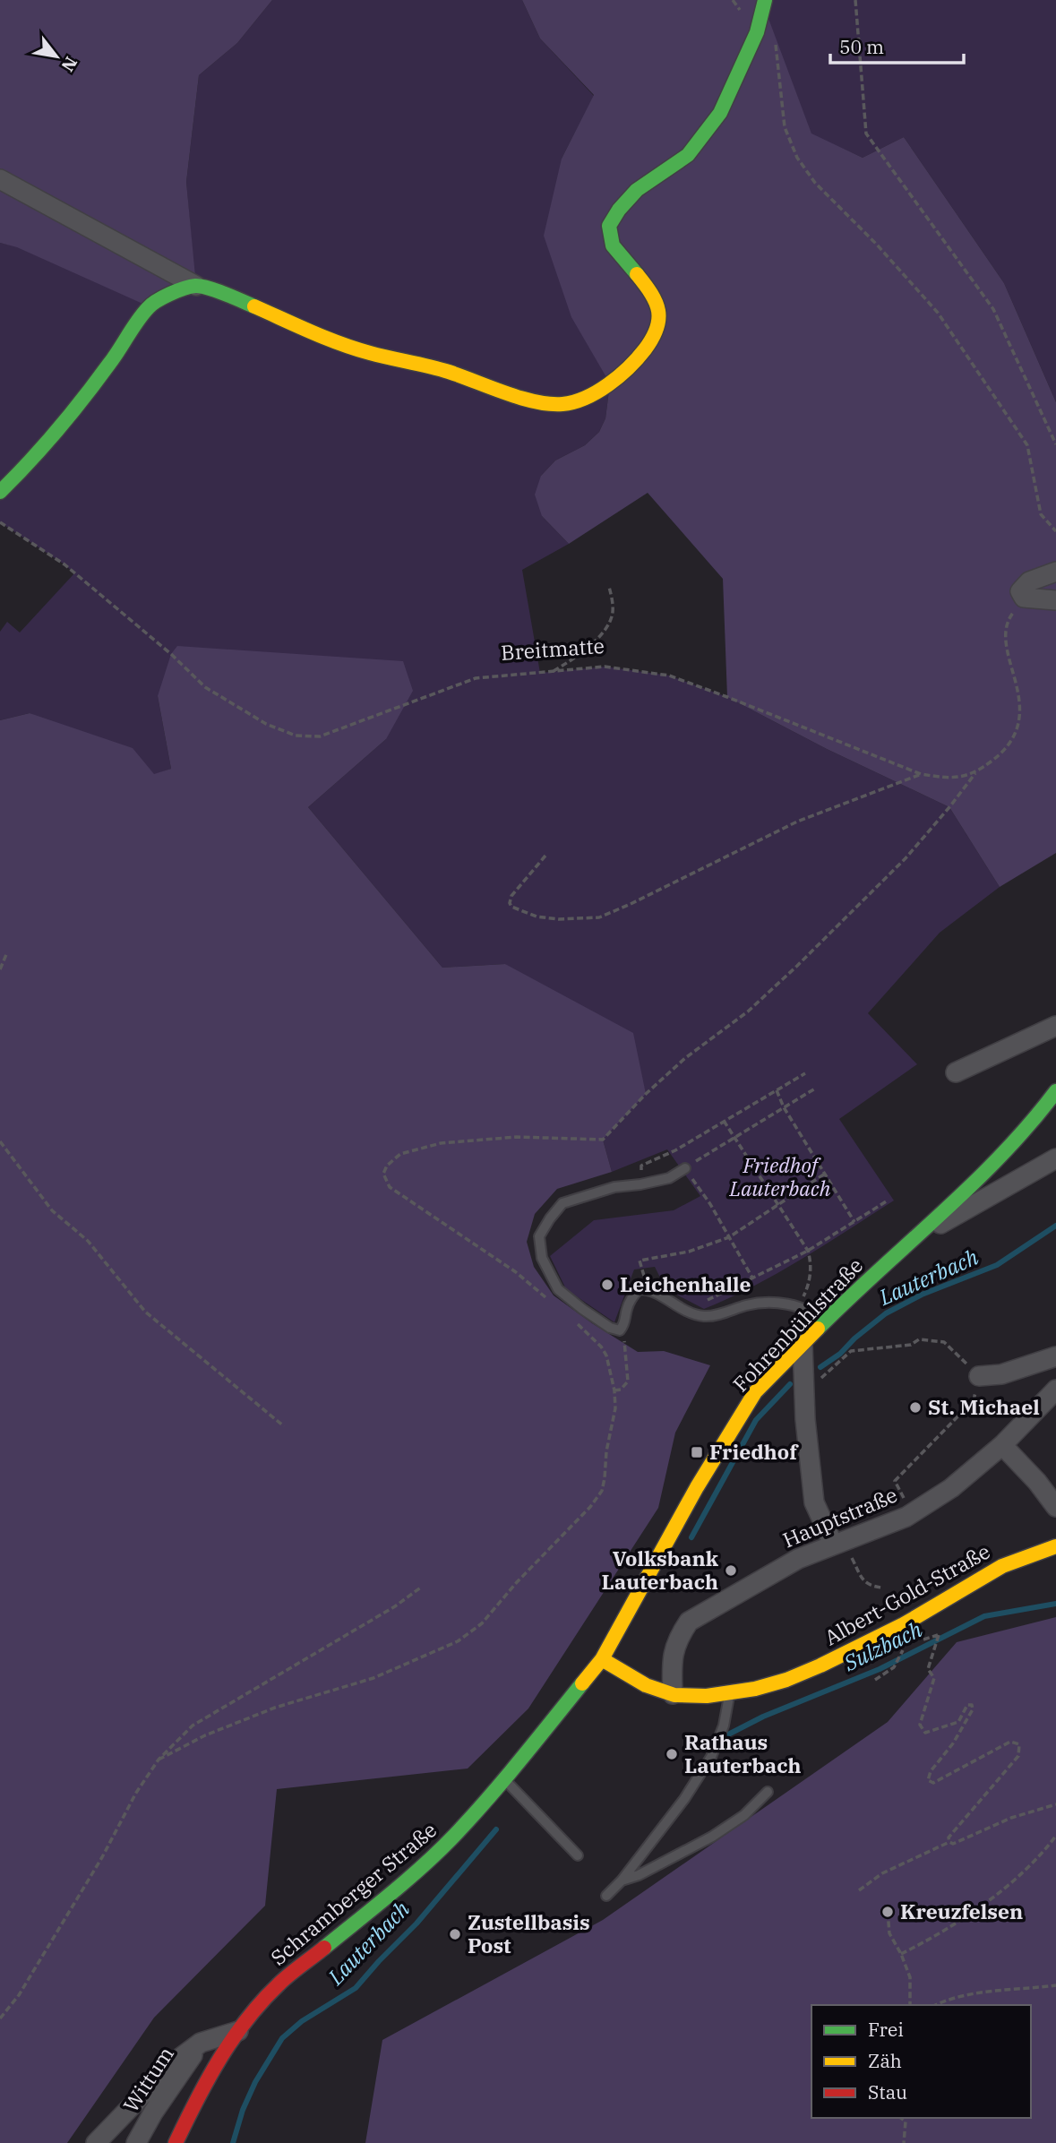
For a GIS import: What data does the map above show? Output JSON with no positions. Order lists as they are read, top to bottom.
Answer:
{
  "streets": {
    "street": [
      "Fohrenbühlstraße",
      "Hauptstraße",
      "Albert-Gold-Straße",
      "Schramberger Straße",
      "Wittum"
    ],
    "path": ["Breitmatte"]
  },
  "crossings": [
    ["Fohrenbühlstraße", "Albert-Gold-Straße"],
    ["Fohrenbühlstraße", "Schramberger Straße"],
    ["Hauptstraße", "Albert-Gold-Straße"],
    ["Albert-Gold-Straße", "Schramberger Straße"]
  ],
  "water": ["Lauterbach", "Sulzbach"],
  "parks": ["Friedhof Lauterbach"],
  "places": {
    "other": [
      "Leichenhalle",
      "St. Michael",
      "Volksbank Lauterbach",
      "Rathaus Lauterbach",
      "Kreuzfelsen",
      "Zustellbasis Post"
    ],
    "transit": ["Friedhof"]
  },
  "legend": ["Frei", "Zäh", "Stau"],
  "scale_bar": "50 m",
  "north": "bottom right"
}
